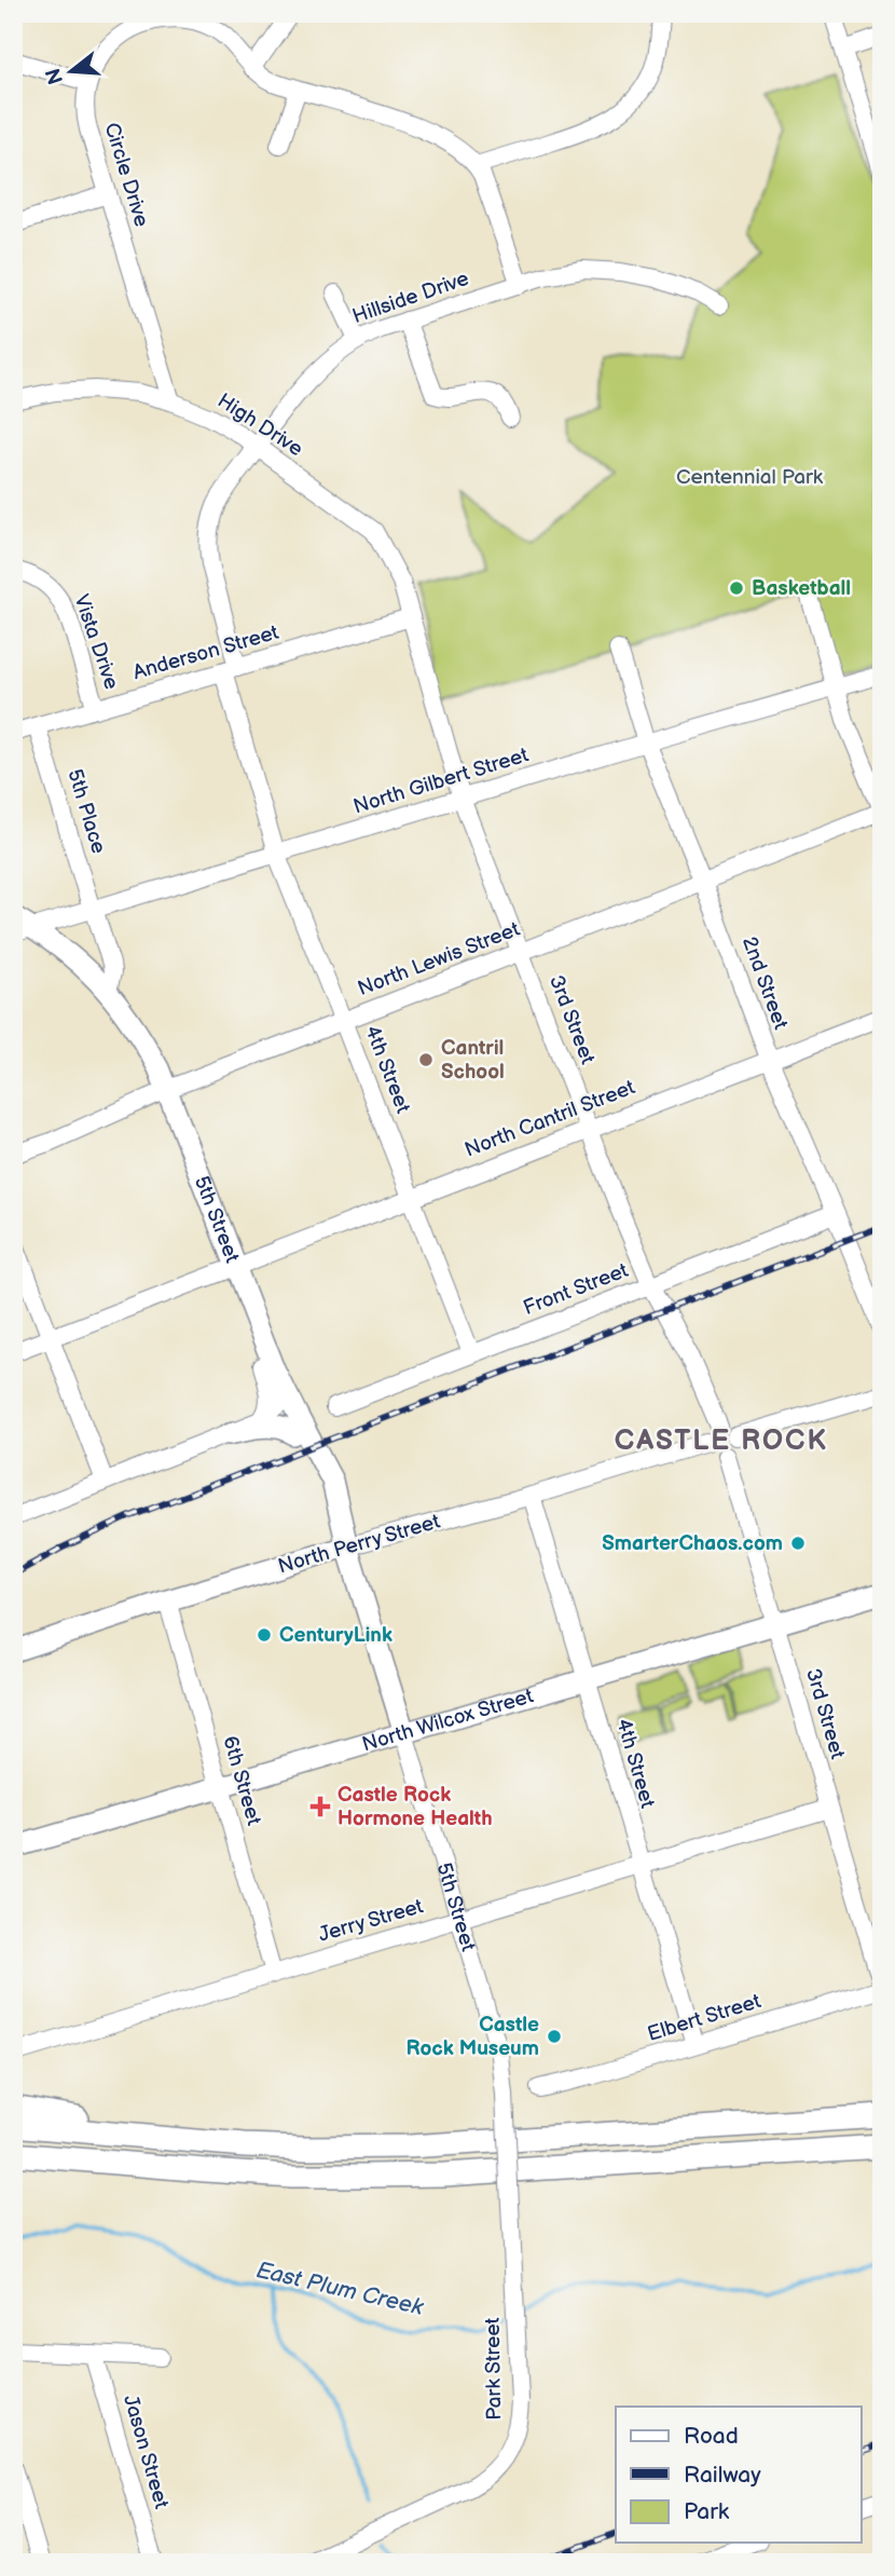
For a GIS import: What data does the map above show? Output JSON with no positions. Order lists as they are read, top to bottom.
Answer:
{
  "streets": {
    "main road": ["5th Street", "North Perry Street", "North Wilcox Street"],
    "street": [
      "Circle Drive",
      "Hillside Drive",
      "High Drive",
      "Vista Drive",
      "Anderson Street",
      "North Gilbert Street",
      "5th Place",
      "North Lewis Street",
      "2nd Street",
      "3rd Street",
      "4th Street",
      "North Cantril Street",
      "Front Street",
      "6th Street",
      "Jerry Street",
      "Elbert Street",
      "Park Street",
      "Jason Street"
    ]
  },
  "crossings": [
    ["Circle Drive", "Hillside Drive"],
    ["Circle Drive", "High Drive"],
    ["Hillside Drive", "High Drive"],
    ["Hillside Drive", "Anderson Street"],
    ["Hillside Drive", "4th Street"],
    ["High Drive", "Anderson Street"],
    ["High Drive", "3rd Street"],
    ["Vista Drive", "Anderson Street"],
    ["Anderson Street", "5th Place"],
    ["Anderson Street", "3rd Street"],
    ["Anderson Street", "4th Street"],
    ["North Gilbert Street", "5th Place"],
    ["North Gilbert Street", "2nd Street"],
    ["North Gilbert Street", "3rd Street"],
    ["North Gilbert Street", "4th Street"],
    ["North Gilbert Street", "5th Street"],
    ["5th Place", "5th Street"],
    ["North Lewis Street", "2nd Street"],
    ["North Lewis Street", "3rd Street"],
    ["North Lewis Street", "4th Street"],
    ["North Lewis Street", "5th Street"],
    ["2nd Street", "North Cantril Street"],
    ["2nd Street", "Front Street"],
    ["3rd Street", "North Cantril Street"],
    ["3rd Street", "Front Street"],
    ["3rd Street", "North Perry Street"],
    ["3rd Street", "North Wilcox Street"],
    ["3rd Street", "Jerry Street"],
    ["3rd Street", "Elbert Street"],
    ["4th Street", "North Cantril Street"],
    ["4th Street", "Front Street"],
    ["4th Street", "North Perry Street"],
    ["4th Street", "North Wilcox Street"],
    ["4th Street", "Jerry Street"],
    ["4th Street", "Elbert Street"],
    ["North Cantril Street", "5th Street"],
    ["5th Street", "North Perry Street"],
    ["5th Street", "North Wilcox Street"],
    ["5th Street", "Jerry Street"],
    ["5th Street", "Park Street"],
    ["North Perry Street", "6th Street"],
    ["North Wilcox Street", "6th Street"],
    ["6th Street", "Jerry Street"]
  ],
  "districts": ["CASTLE ROCK"],
  "water": ["East Plum Creek"],
  "parks": ["Centennial Park"],
  "places": {
    "other": [
      "Basketball",
      "Cantril School",
      "SmarterChaos.com",
      "CenturyLink",
      "Castle Rock Museum"
    ],
    "health": ["Castle Rock Hormone Health"]
  },
  "legend": ["Road", "Railway", "Park"],
  "north": "left"
}
